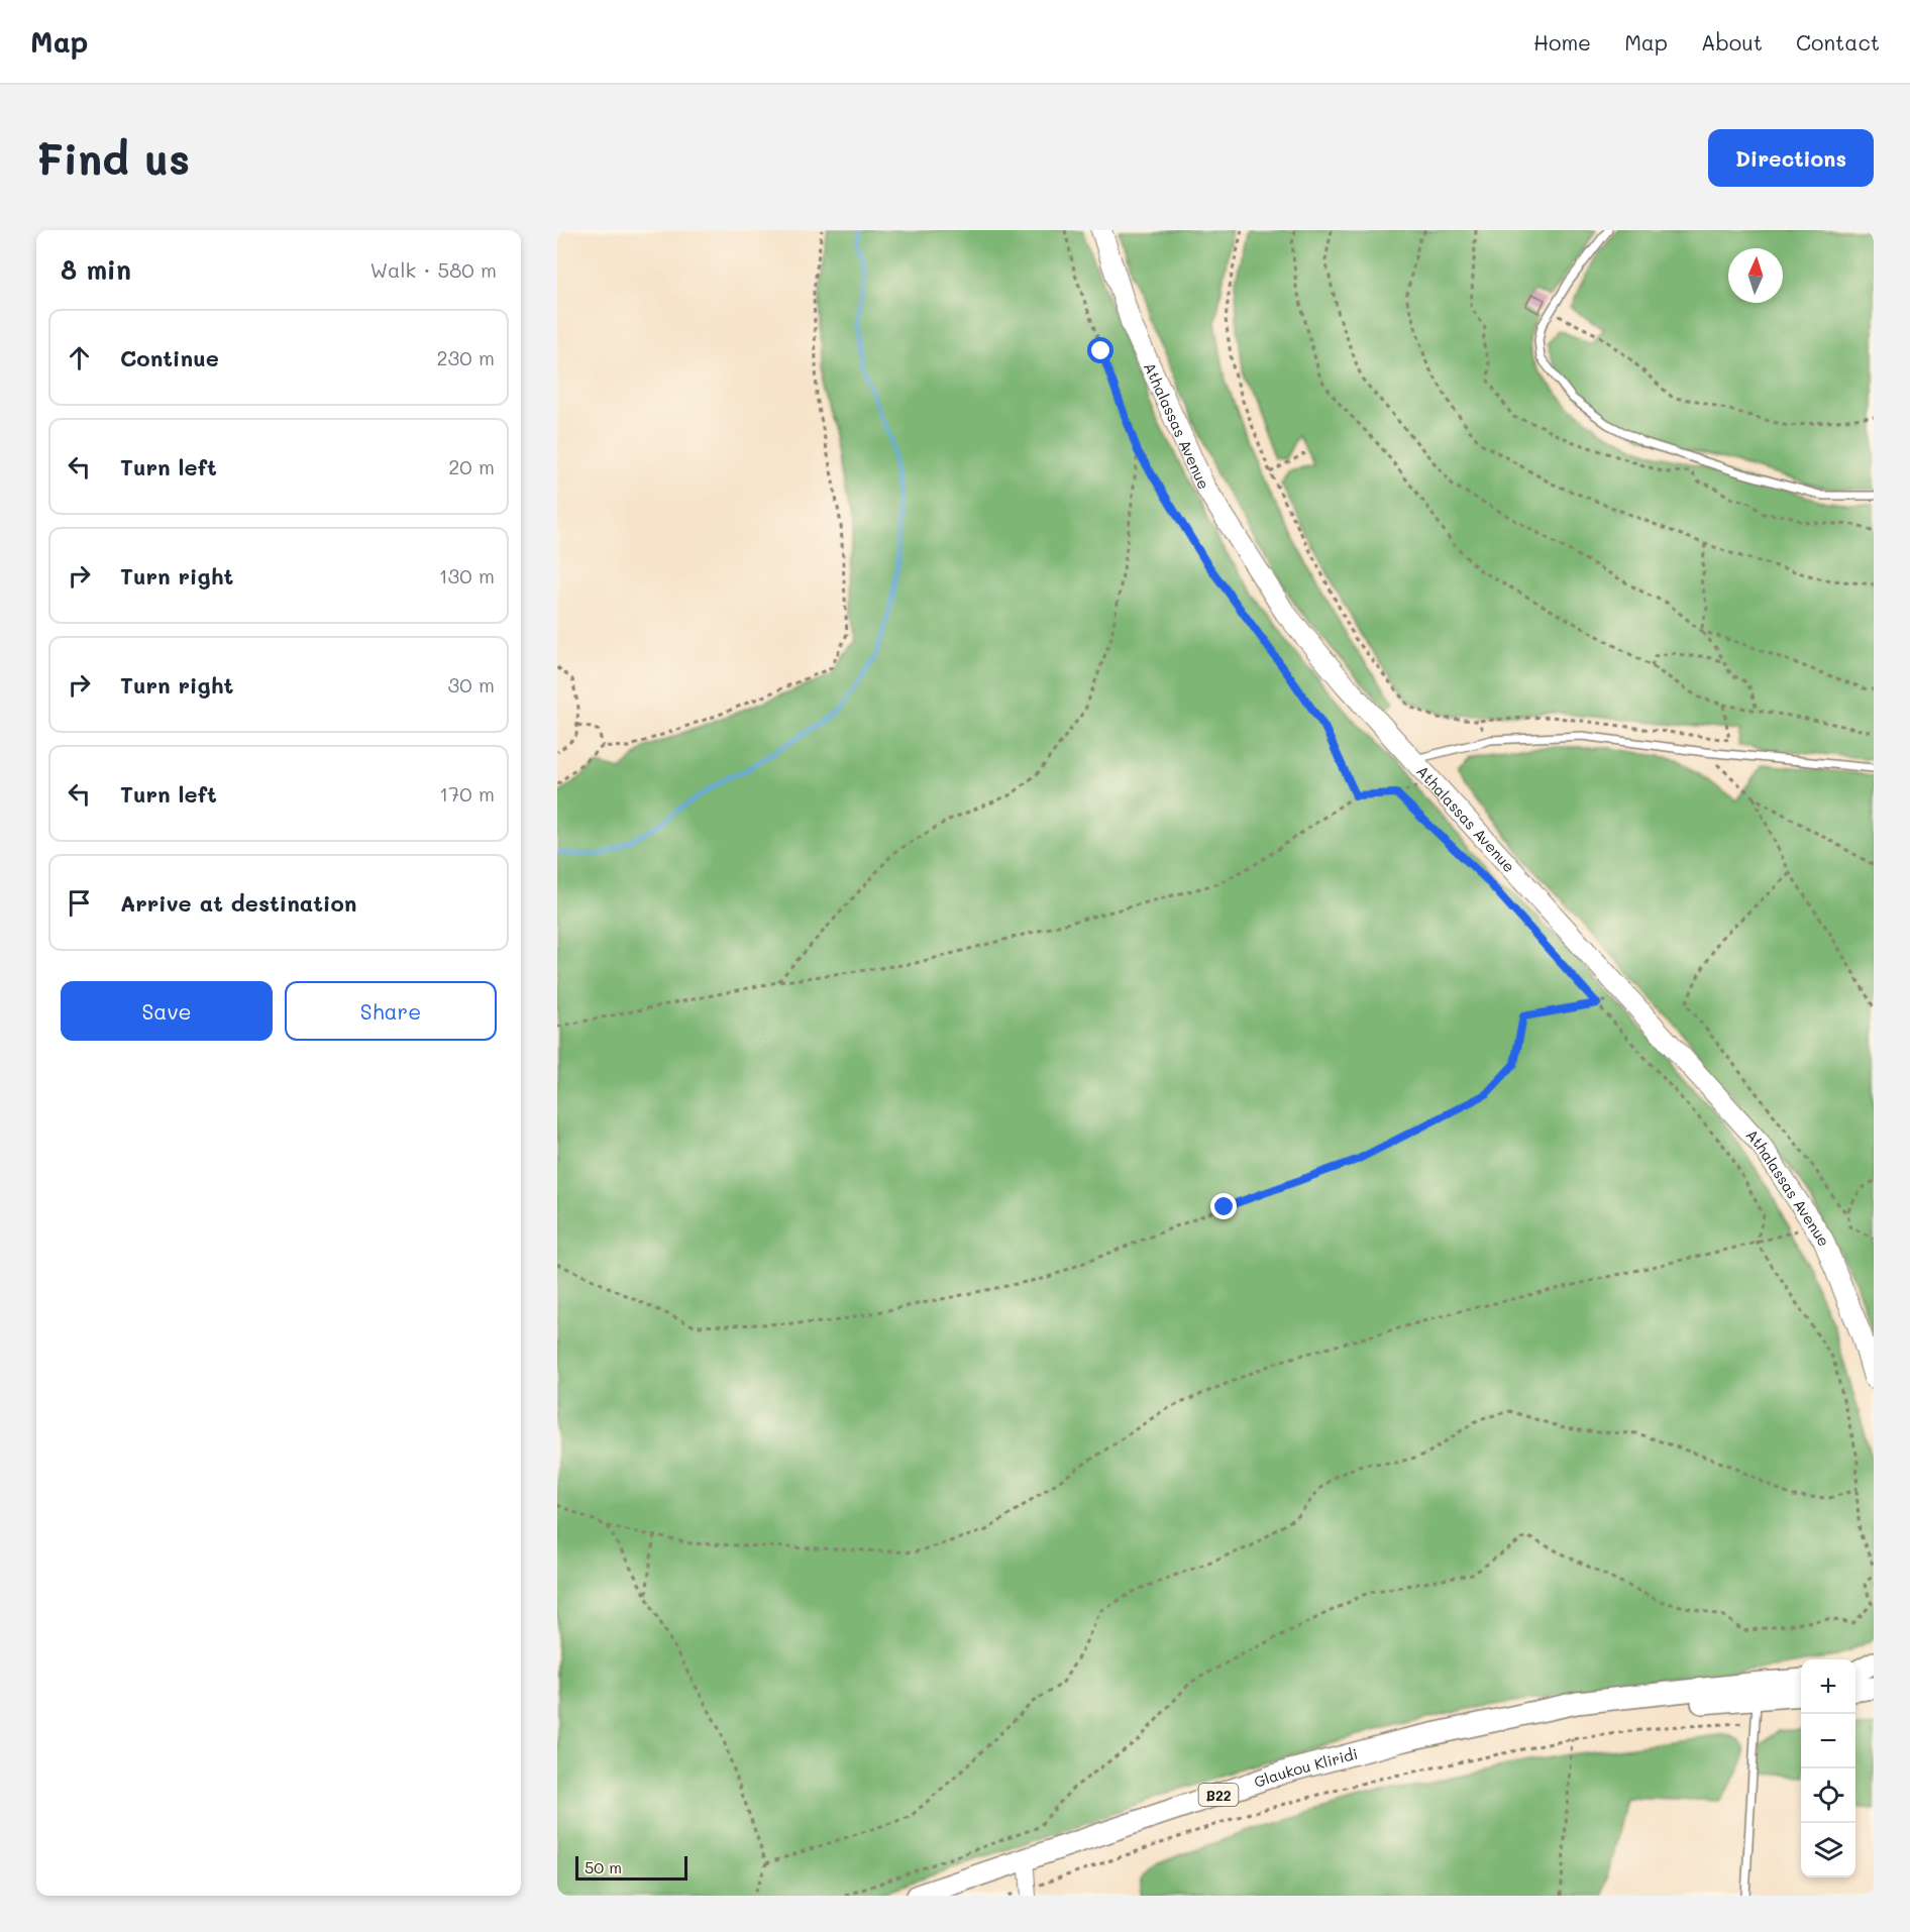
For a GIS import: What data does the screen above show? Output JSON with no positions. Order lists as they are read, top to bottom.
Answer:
{
  "streets": {
    "main road": ["Athalassas Avenue", "Glaukou Kliridi", "B22"]
  },
  "scale_bar": "50 m",
  "north": "top",
  "page": {
    "header": "Map",
    "nav": [
      "Home",
      "Map",
      "About",
      "Contact"
    ],
    "buttons": [
      "Directions",
      ["Save", "Share"]
    ],
    "title": "Find us",
    "heading": ["8 min", "Walk · 580 m"],
    "list": [
      ["Continue", "230 m"],
      ["Turn left", "20 m"],
      ["Turn right", "130 m"],
      ["Turn right", "30 m"],
      ["Turn left", "170 m"],
      "Arrive at destination"
    ],
    "map_buttons": ["+", "−"],
    "scale": "50 m"
  }
}
